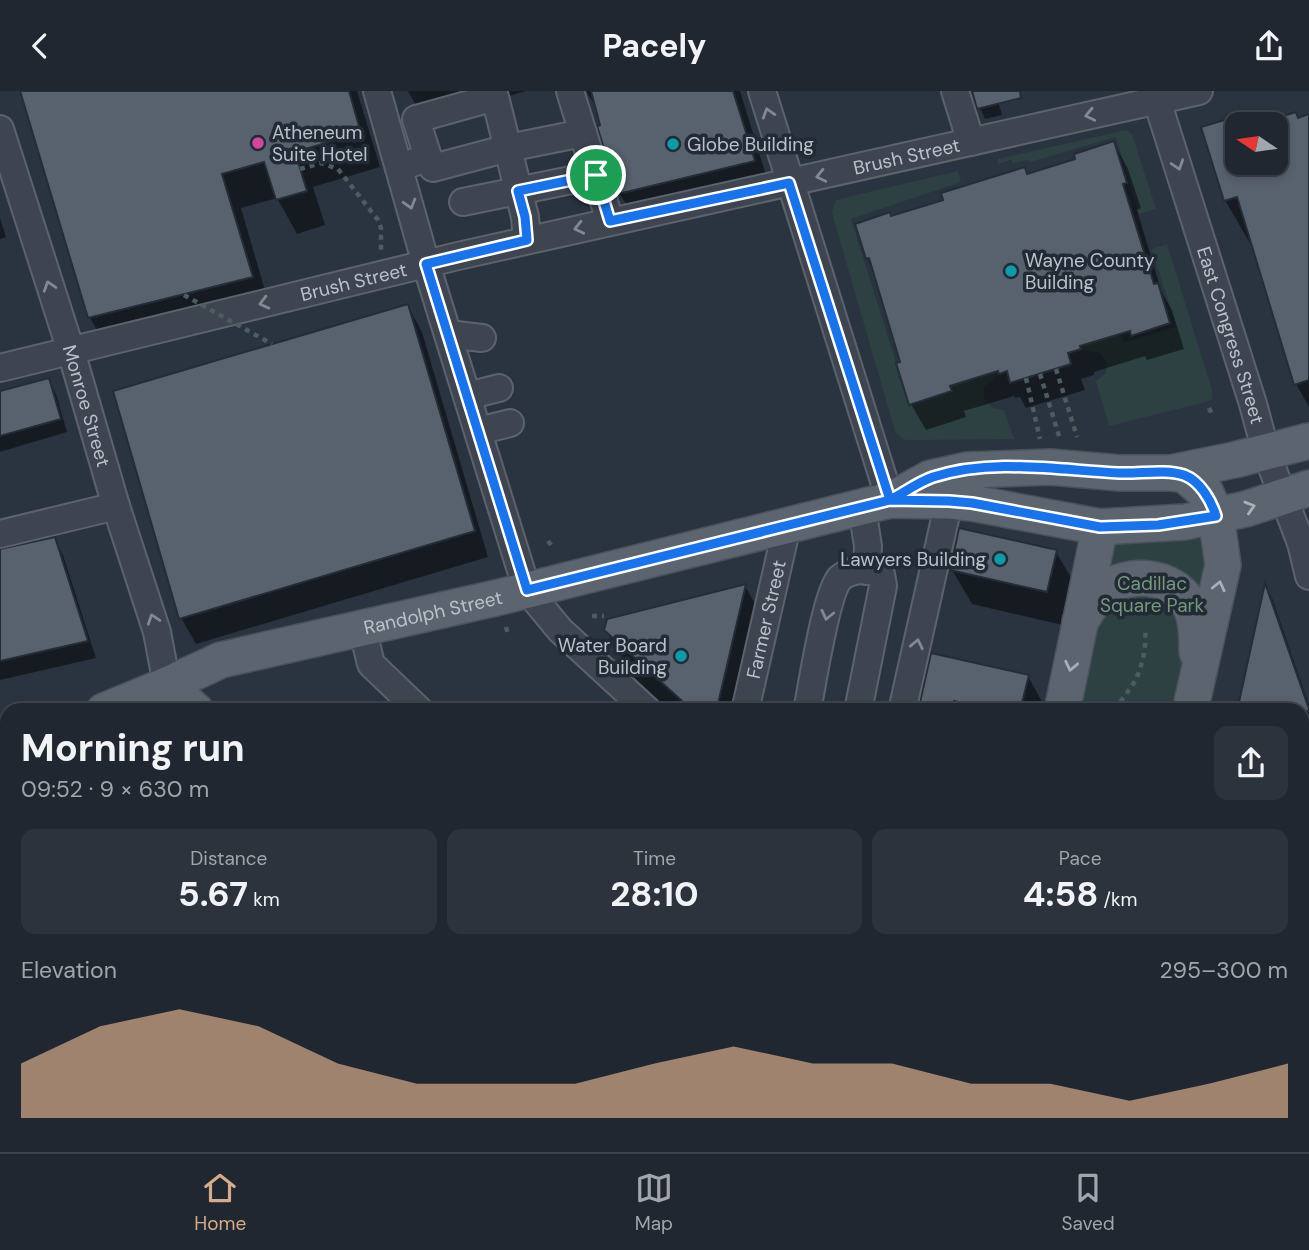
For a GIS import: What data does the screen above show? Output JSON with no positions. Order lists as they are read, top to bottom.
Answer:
{
  "streets": {
    "main road": ["Randolph Street"],
    "street": [
      "Brush Street",
      "East Congress Street",
      "Monroe Street",
      "Farmer Street"
    ]
  },
  "crossings": [
    ["Brush Street", "East Congress Street"],
    ["Brush Street", "Monroe Street"],
    ["East Congress Street", "Randolph Street"],
    ["Monroe Street", "Randolph Street"],
    ["Randolph Street", "Farmer Street"]
  ],
  "one_way": ["Brush Street", "East Congress Street", "Monroe Street"],
  "parks": ["Cadillac Square Park"],
  "places": [
    "Atheneum Suite Hotel",
    "Globe Building",
    "Wayne County Building",
    "Lawyers Building",
    "Water Board Building"
  ],
  "north": "left",
  "page": {
    "header": "Pacely",
    "heading": ["Morning run", "09:52 · 9 × 630 m"],
    "stats": [
      ["Distance", "5.67 km"],
      ["Time", "28:10"],
      ["Pace", "4:58 /km"]
    ],
    "chart": ["Elevation", "295–300 m"],
    "tabs": ["Home", "Map", "Saved"]
  }
}
